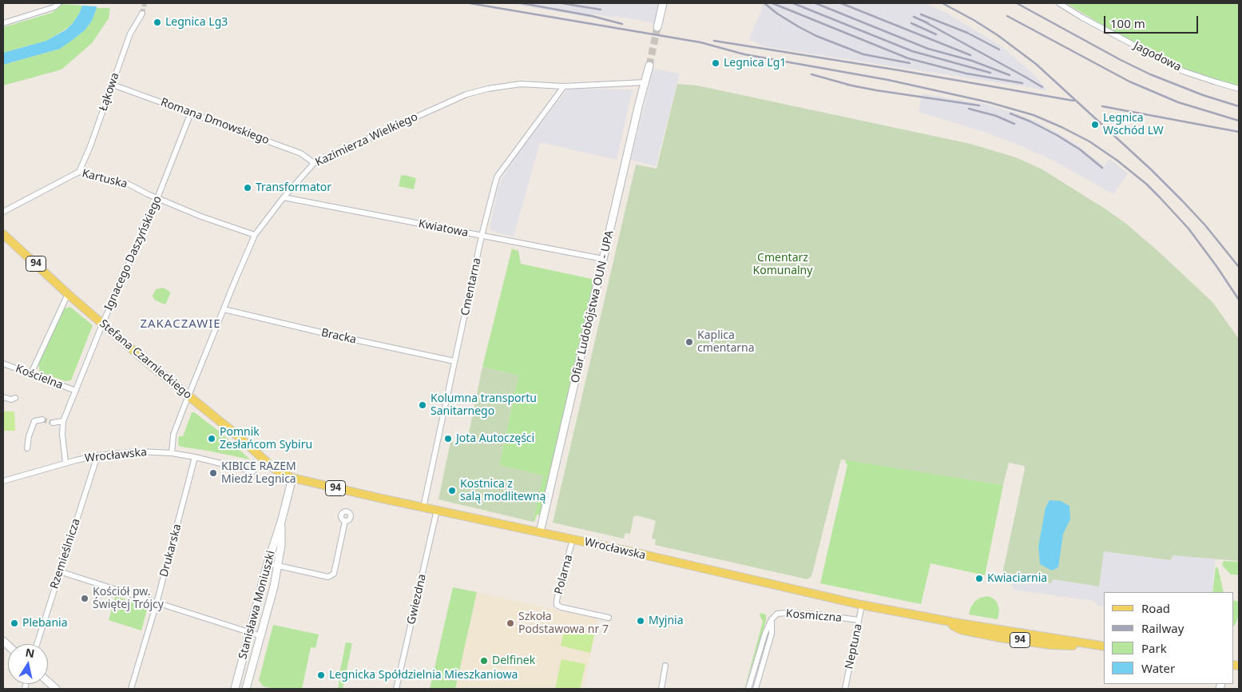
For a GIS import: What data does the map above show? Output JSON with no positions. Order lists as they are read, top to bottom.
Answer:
{
  "streets": {
    "main road": ["94", "Stefana Czarnieckiego", "Wrocławska"],
    "street": [
      "Jagodowa",
      "Łąkowa",
      "Romana Dmowskiego",
      "Kazimierza Wielkiego",
      "Kartuska",
      "Kwiatowa",
      "Ignacego Daszyńskiego",
      "Cmentarna",
      "Ofiar Ludobójstwa OUN - UPA",
      "Bracka",
      "Kościelna",
      "Drukarska",
      "Rzemieślnicza",
      "Polarna",
      "Gwiezdna",
      "Stanisława Moniuszki",
      "Kosmiczna",
      "Neptuna"
    ]
  },
  "crossings": [
    ["Łąkowa", "Romana Dmowskiego"],
    ["Łąkowa", "Kartuska"],
    ["Romana Dmowskiego", "Kazimierza Wielkiego"],
    ["Romana Dmowskiego", "Ignacego Daszyńskiego"],
    ["Kazimierza Wielkiego", "Kartuska"],
    ["Kazimierza Wielkiego", "Kwiatowa"],
    ["Kazimierza Wielkiego", "Cmentarna"],
    ["Kazimierza Wielkiego", "Ofiar Ludobójstwa OUN - UPA"],
    ["Kazimierza Wielkiego", "Bracka"],
    ["Kazimierza Wielkiego", "Stefana Czarnieckiego"],
    ["Kazimierza Wielkiego", "Wrocławska"],
    ["Kartuska", "Ignacego Daszyńskiego"],
    ["Kwiatowa", "Cmentarna"],
    ["Kwiatowa", "Ofiar Ludobójstwa OUN - UPA"],
    ["Ignacego Daszyńskiego", "Stefana Czarnieckiego"],
    ["Ignacego Daszyńskiego", "Kościelna"],
    ["Ignacego Daszyńskiego", "Wrocławska"],
    ["Cmentarna", "Bracka"],
    ["Cmentarna", "Wrocławska"],
    ["Ofiar Ludobójstwa OUN - UPA", "Wrocławska"],
    ["Stefana Czarnieckiego", "Wrocławska"],
    ["Stefana Czarnieckiego", "Stanisława Moniuszki"],
    ["Wrocławska", "Drukarska"],
    ["Wrocławska", "Rzemieślnicza"],
    ["Wrocławska", "Polarna"],
    ["Wrocławska", "Gwiezdna"],
    ["Wrocławska", "Stanisława Moniuszki"],
    ["Wrocławska", "Neptuna"],
    ["Kosmiczna", "Neptuna"]
  ],
  "districts": ["ZAKACZAWIE"],
  "parks": ["Cmentarz Komunalny"],
  "places": [
    "Legnica Lg3",
    "Legnica Lg1",
    "Legnica Wschód LW",
    "Transformator",
    "Kaplica cmentarna",
    "Kolumna transportu Sanitarnego",
    "Pomnik Zesłańcom Sybiru",
    "Jota Autoczęści",
    "KIBICE RAZEM Miedź Legnica",
    "Kostnica z salą modlitewną",
    "Kwiaciarnia",
    "Kościół pw. Świętej Trójcy",
    "Myjnia",
    "Plebania",
    "Szkoła Podstawowa nr 7",
    "Delfinek",
    "Legnicka Spółdzielnia Mieszkaniowa"
  ],
  "legend": [
    "Road",
    "Railway",
    "Park",
    "Water"
  ],
  "scale_bar": "100 m",
  "north": "top"
}
